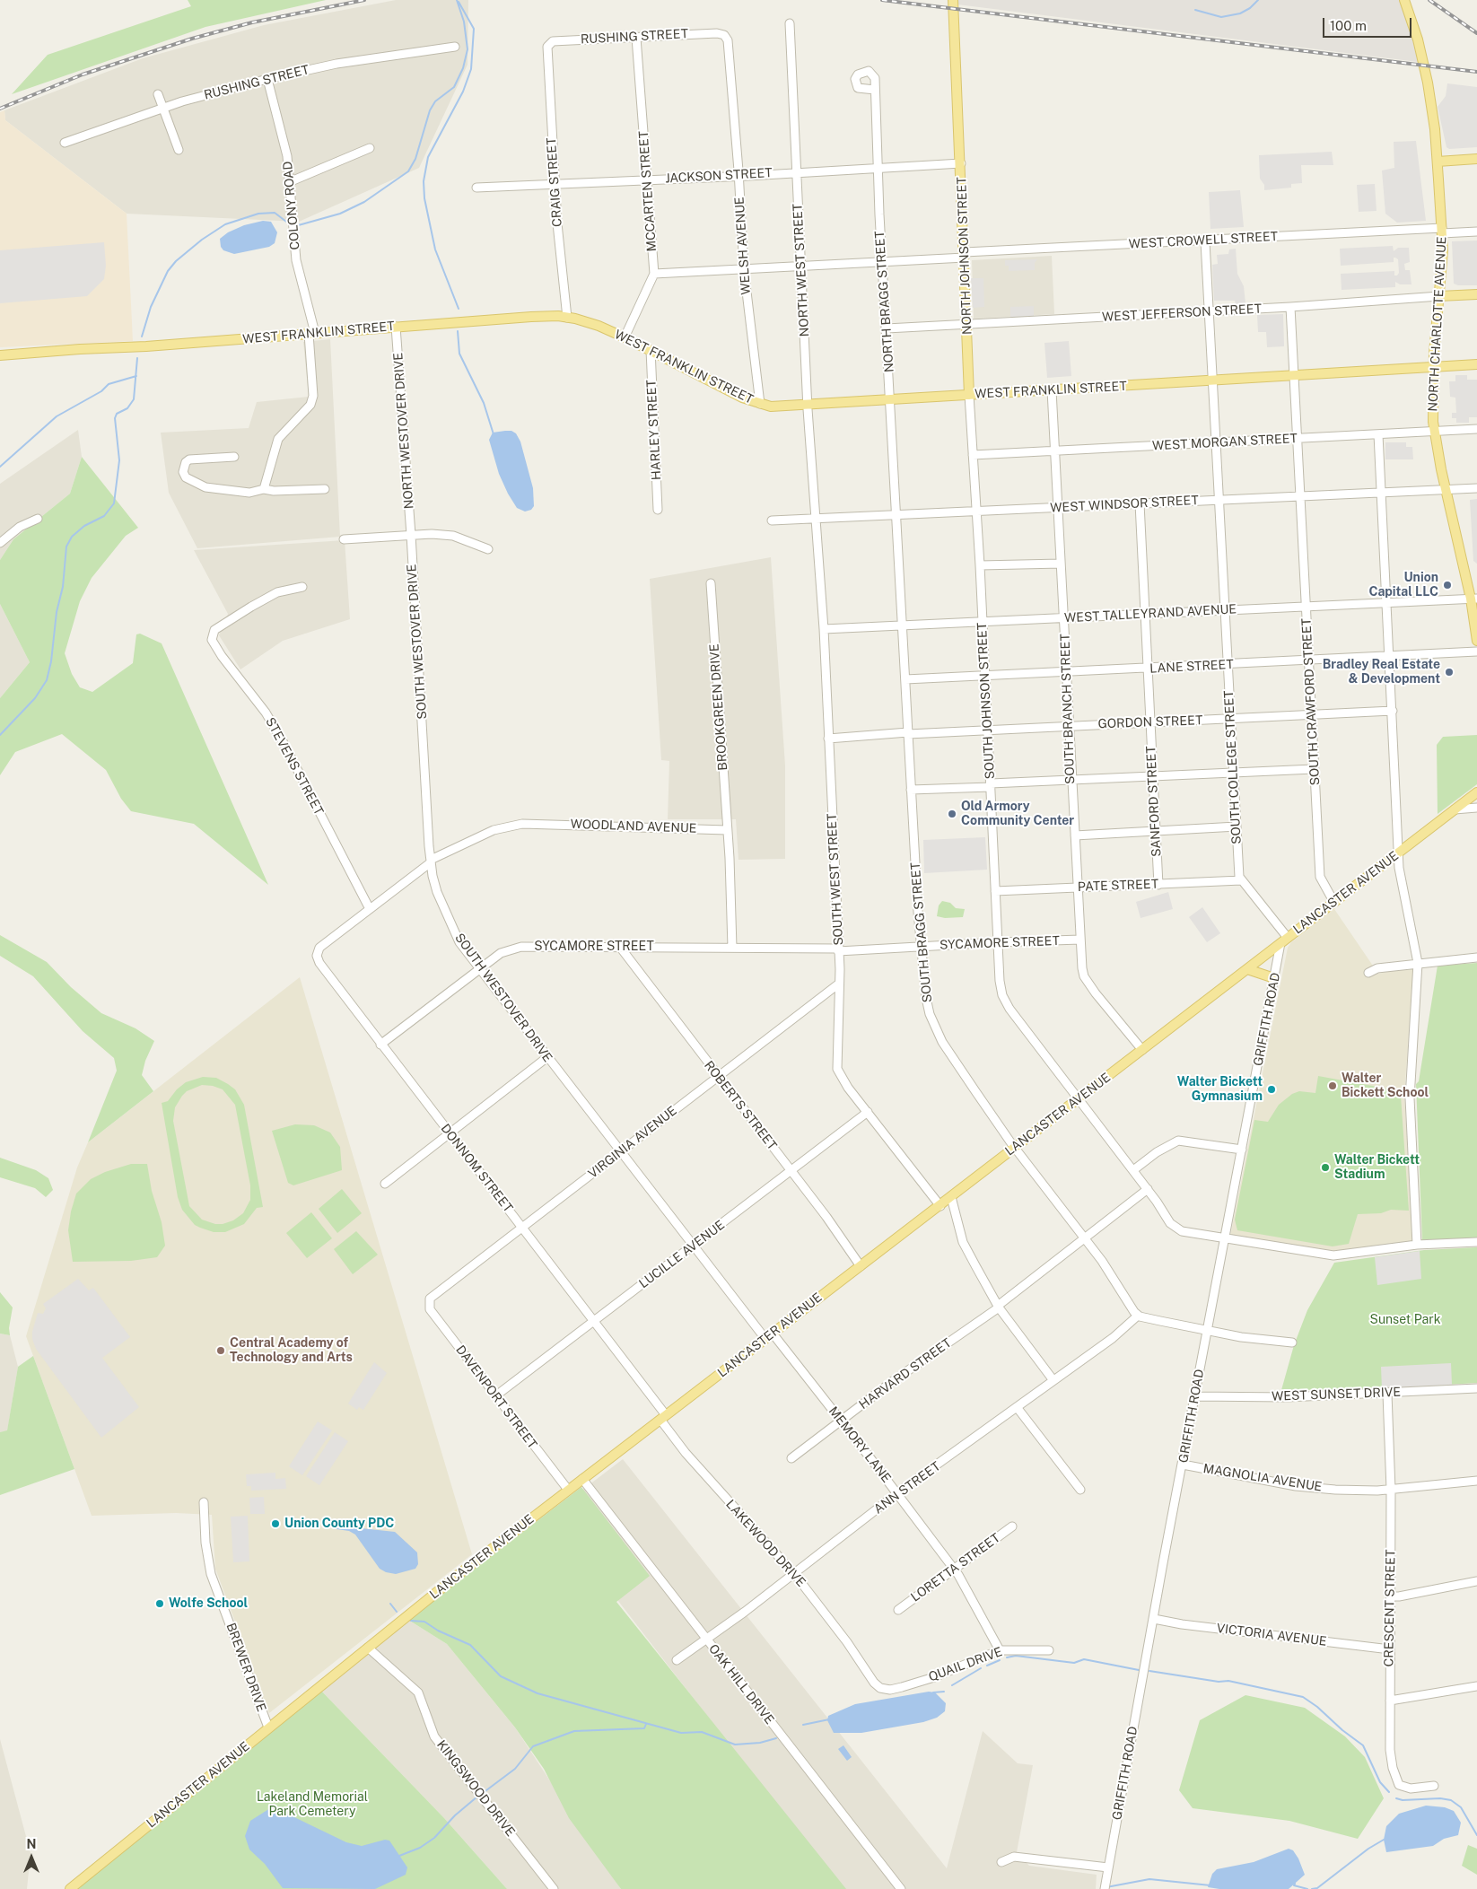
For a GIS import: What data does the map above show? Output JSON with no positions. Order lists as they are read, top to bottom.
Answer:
{
  "streets": {
    "main road": [
      "NORTH JOHNSON STREET",
      "WEST JEFFERSON STREET",
      "NORTH CHARLOTTE AVENUE",
      "WEST FRANKLIN STREET",
      "LANCASTER AVENUE"
    ],
    "street": [
      "RUSHING STREET",
      "JACKSON STREET",
      "CRAIG STREET",
      "MCCARTEN STREET",
      "COLONY ROAD",
      "WEST CROWELL STREET",
      "WELSH AVENUE",
      "NORTH WEST STREET",
      "NORTH BRAGG STREET",
      "HARLEY STREET",
      "NORTH WESTOVER DRIVE",
      "WEST MORGAN STREET",
      "WEST WINDSOR STREET",
      "WEST TALLEYRAND AVENUE",
      "SOUTH WESTOVER DRIVE",
      "LANE STREET",
      "SOUTH JOHNSON STREET",
      "SOUTH CRAWFORD STREET",
      "BROOKGREEN DRIVE",
      "SOUTH BRANCH STREET",
      "GORDON STREET",
      "STEVENS STREET",
      "SOUTH COLLEGE STREET",
      "SANFORD STREET",
      "WOODLAND AVENUE",
      "SOUTH WEST STREET",
      "PATE STREET",
      "SOUTH BRAGG STREET",
      "SYCAMORE STREET",
      "GRIFFITH ROAD",
      "ROBERTS STREET",
      "VIRGINIA AVENUE",
      "DONNOM STREET",
      "LUCILLE AVENUE",
      "HARVARD STREET",
      "WEST SUNSET DRIVE",
      "DAVENPORT STREET",
      "MEMORY LANE",
      "MAGNOLIA AVENUE",
      "ANN STREET",
      "LAKEWOOD DRIVE",
      "LORETTA STREET",
      "CRESCENT STREET",
      "VICTORIA AVENUE",
      "QUAIL DRIVE",
      "BREWER DRIVE",
      "OAK HILL DRIVE",
      "KINGSWOOD DRIVE"
    ]
  },
  "crossings": [
    ["RUSHING STREET", "CRAIG STREET"],
    ["RUSHING STREET", "MCCARTEN STREET"],
    ["RUSHING STREET", "COLONY ROAD"],
    ["RUSHING STREET", "WELSH AVENUE"],
    ["JACKSON STREET", "CRAIG STREET"],
    ["JACKSON STREET", "MCCARTEN STREET"],
    ["JACKSON STREET", "WELSH AVENUE"],
    ["JACKSON STREET", "NORTH JOHNSON STREET"],
    ["JACKSON STREET", "NORTH WEST STREET"],
    ["JACKSON STREET", "NORTH BRAGG STREET"],
    ["CRAIG STREET", "WEST FRANKLIN STREET"],
    ["MCCARTEN STREET", "WEST CROWELL STREET"],
    ["COLONY ROAD", "WEST FRANKLIN STREET"],
    ["WEST CROWELL STREET", "WELSH AVENUE"],
    ["WEST CROWELL STREET", "NORTH JOHNSON STREET"],
    ["WEST CROWELL STREET", "NORTH WEST STREET"],
    ["WEST CROWELL STREET", "NORTH BRAGG STREET"],
    ["WEST CROWELL STREET", "NORTH CHARLOTTE AVENUE"],
    ["WEST CROWELL STREET", "SOUTH COLLEGE STREET"],
    ["WELSH AVENUE", "WEST FRANKLIN STREET"],
    ["NORTH JOHNSON STREET", "WEST JEFFERSON STREET"],
    ["NORTH JOHNSON STREET", "WEST FRANKLIN STREET"],
    ["NORTH JOHNSON STREET", "WEST MORGAN STREET"],
    ["NORTH JOHNSON STREET", "WEST WINDSOR STREET"],
    ["NORTH JOHNSON STREET", "SOUTH JOHNSON STREET"],
    ["NORTH WEST STREET", "WEST FRANKLIN STREET"],
    ["NORTH WEST STREET", "WEST WINDSOR STREET"],
    ["NORTH WEST STREET", "SOUTH WEST STREET"],
    ["NORTH BRAGG STREET", "WEST JEFFERSON STREET"],
    ["NORTH BRAGG STREET", "WEST FRANKLIN STREET"],
    ["NORTH BRAGG STREET", "WEST WINDSOR STREET"],
    ["NORTH BRAGG STREET", "SOUTH BRAGG STREET"],
    ["WEST JEFFERSON STREET", "NORTH CHARLOTTE AVENUE"],
    ["WEST JEFFERSON STREET", "SOUTH CRAWFORD STREET"],
    ["WEST JEFFERSON STREET", "SOUTH COLLEGE STREET"],
    ["NORTH CHARLOTTE AVENUE", "WEST FRANKLIN STREET"],
    ["NORTH CHARLOTTE AVENUE", "WEST MORGAN STREET"],
    ["NORTH CHARLOTTE AVENUE", "WEST WINDSOR STREET"],
    ["NORTH CHARLOTTE AVENUE", "WEST TALLEYRAND AVENUE"],
    ["WEST FRANKLIN STREET", "HARLEY STREET"],
    ["WEST FRANKLIN STREET", "NORTH WESTOVER DRIVE"],
    ["WEST FRANKLIN STREET", "SOUTH CRAWFORD STREET"],
    ["WEST FRANKLIN STREET", "SOUTH BRANCH STREET"],
    ["WEST FRANKLIN STREET", "SOUTH COLLEGE STREET"],
    ["NORTH WESTOVER DRIVE", "SOUTH WESTOVER DRIVE"],
    ["WEST MORGAN STREET", "SOUTH CRAWFORD STREET"],
    ["WEST MORGAN STREET", "SOUTH BRANCH STREET"],
    ["WEST MORGAN STREET", "SOUTH COLLEGE STREET"],
    ["WEST WINDSOR STREET", "SOUTH JOHNSON STREET"],
    ["WEST WINDSOR STREET", "SOUTH CRAWFORD STREET"],
    ["WEST WINDSOR STREET", "SOUTH BRANCH STREET"],
    ["WEST WINDSOR STREET", "SOUTH COLLEGE STREET"],
    ["WEST WINDSOR STREET", "SANFORD STREET"],
    ["WEST WINDSOR STREET", "SOUTH WEST STREET"],
    ["WEST WINDSOR STREET", "SOUTH BRAGG STREET"],
    ["WEST TALLEYRAND AVENUE", "SOUTH JOHNSON STREET"],
    ["WEST TALLEYRAND AVENUE", "SOUTH CRAWFORD STREET"],
    ["WEST TALLEYRAND AVENUE", "SOUTH BRANCH STREET"],
    ["WEST TALLEYRAND AVENUE", "SOUTH COLLEGE STREET"],
    ["WEST TALLEYRAND AVENUE", "SANFORD STREET"],
    ["WEST TALLEYRAND AVENUE", "SOUTH WEST STREET"],
    ["WEST TALLEYRAND AVENUE", "SOUTH BRAGG STREET"],
    ["SOUTH WESTOVER DRIVE", "WOODLAND AVENUE"],
    ["SOUTH WESTOVER DRIVE", "LANCASTER AVENUE"],
    ["SOUTH WESTOVER DRIVE", "SYCAMORE STREET"],
    ["SOUTH WESTOVER DRIVE", "VIRGINIA AVENUE"],
    ["SOUTH WESTOVER DRIVE", "LUCILLE AVENUE"],
    ["SOUTH WESTOVER DRIVE", "MEMORY LANE"],
    ["LANE STREET", "SOUTH JOHNSON STREET"],
    ["LANE STREET", "SOUTH CRAWFORD STREET"],
    ["LANE STREET", "SOUTH BRANCH STREET"],
    ["LANE STREET", "SOUTH COLLEGE STREET"],
    ["LANE STREET", "SANFORD STREET"],
    ["LANE STREET", "SOUTH BRAGG STREET"],
    ["SOUTH JOHNSON STREET", "GORDON STREET"],
    ["SOUTH JOHNSON STREET", "PATE STREET"],
    ["SOUTH JOHNSON STREET", "LANCASTER AVENUE"],
    ["SOUTH JOHNSON STREET", "SYCAMORE STREET"],
    ["SOUTH JOHNSON STREET", "GRIFFITH ROAD"],
    ["SOUTH JOHNSON STREET", "HARVARD STREET"],
    ["SOUTH CRAWFORD STREET", "GORDON STREET"],
    ["SOUTH CRAWFORD STREET", "LANCASTER AVENUE"],
    ["BROOKGREEN DRIVE", "WOODLAND AVENUE"],
    ["SOUTH BRANCH STREET", "GORDON STREET"],
    ["SOUTH BRANCH STREET", "PATE STREET"],
    ["SOUTH BRANCH STREET", "LANCASTER AVENUE"],
    ["SOUTH BRANCH STREET", "SYCAMORE STREET"],
    ["GORDON STREET", "SOUTH COLLEGE STREET"],
    ["GORDON STREET", "SANFORD STREET"],
    ["GORDON STREET", "SOUTH WEST STREET"],
    ["GORDON STREET", "SOUTH BRAGG STREET"],
    ["STEVENS STREET", "WOODLAND AVENUE"],
    ["SOUTH COLLEGE STREET", "PATE STREET"],
    ["SANFORD STREET", "PATE STREET"],
    ["WOODLAND AVENUE", "DONNOM STREET"],
    ["SOUTH WEST STREET", "LANCASTER AVENUE"],
    ["SOUTH WEST STREET", "SYCAMORE STREET"],
    ["SOUTH WEST STREET", "VIRGINIA AVENUE"],
    ["SOUTH WEST STREET", "LUCILLE AVENUE"],
    ["LANCASTER AVENUE", "SOUTH BRAGG STREET"],
    ["LANCASTER AVENUE", "GRIFFITH ROAD"],
    ["LANCASTER AVENUE", "ROBERTS STREET"],
    ["LANCASTER AVENUE", "DONNOM STREET"],
    ["LANCASTER AVENUE", "DAVENPORT STREET"],
    ["LANCASTER AVENUE", "MEMORY LANE"],
    ["LANCASTER AVENUE", "LAKEWOOD DRIVE"],
    ["LANCASTER AVENUE", "BREWER DRIVE"],
    ["LANCASTER AVENUE", "OAK HILL DRIVE"],
    ["LANCASTER AVENUE", "KINGSWOOD DRIVE"],
    ["SOUTH BRAGG STREET", "SYCAMORE STREET"],
    ["SOUTH BRAGG STREET", "HARVARD STREET"],
    ["SOUTH BRAGG STREET", "ANN STREET"],
    ["SYCAMORE STREET", "ROBERTS STREET"],
    ["SYCAMORE STREET", "DONNOM STREET"],
    ["GRIFFITH ROAD", "WEST SUNSET DRIVE"],
    ["GRIFFITH ROAD", "MAGNOLIA AVENUE"],
    ["GRIFFITH ROAD", "VICTORIA AVENUE"],
    ["ROBERTS STREET", "VIRGINIA AVENUE"],
    ["ROBERTS STREET", "LUCILLE AVENUE"],
    ["VIRGINIA AVENUE", "DONNOM STREET"],
    ["VIRGINIA AVENUE", "DAVENPORT STREET"],
    ["DONNOM STREET", "LUCILLE AVENUE"],
    ["DONNOM STREET", "LAKEWOOD DRIVE"],
    ["LUCILLE AVENUE", "DAVENPORT STREET"],
    ["HARVARD STREET", "MEMORY LANE"],
    ["WEST SUNSET DRIVE", "CRESCENT STREET"],
    ["MEMORY LANE", "ANN STREET"],
    ["MEMORY LANE", "LORETTA STREET"],
    ["MEMORY LANE", "QUAIL DRIVE"],
    ["MAGNOLIA AVENUE", "CRESCENT STREET"],
    ["ANN STREET", "LAKEWOOD DRIVE"],
    ["ANN STREET", "OAK HILL DRIVE"],
    ["LAKEWOOD DRIVE", "QUAIL DRIVE"],
    ["CRESCENT STREET", "VICTORIA AVENUE"]
  ],
  "parks": ["Sunset Park", "Lakeland Memorial Park Cemetery"],
  "places": [
    "Union Capital LLC",
    "Bradley Real Estate & Development",
    "Old Armory Community Center",
    "Walter Bickett School",
    "Walter Bickett Gymnasium",
    "Walter Bickett Stadium",
    "Central Academy of Technology and Arts",
    "Union County PDC",
    "Wolfe School"
  ],
  "scale_bar": "100 m",
  "north": "top"
}
